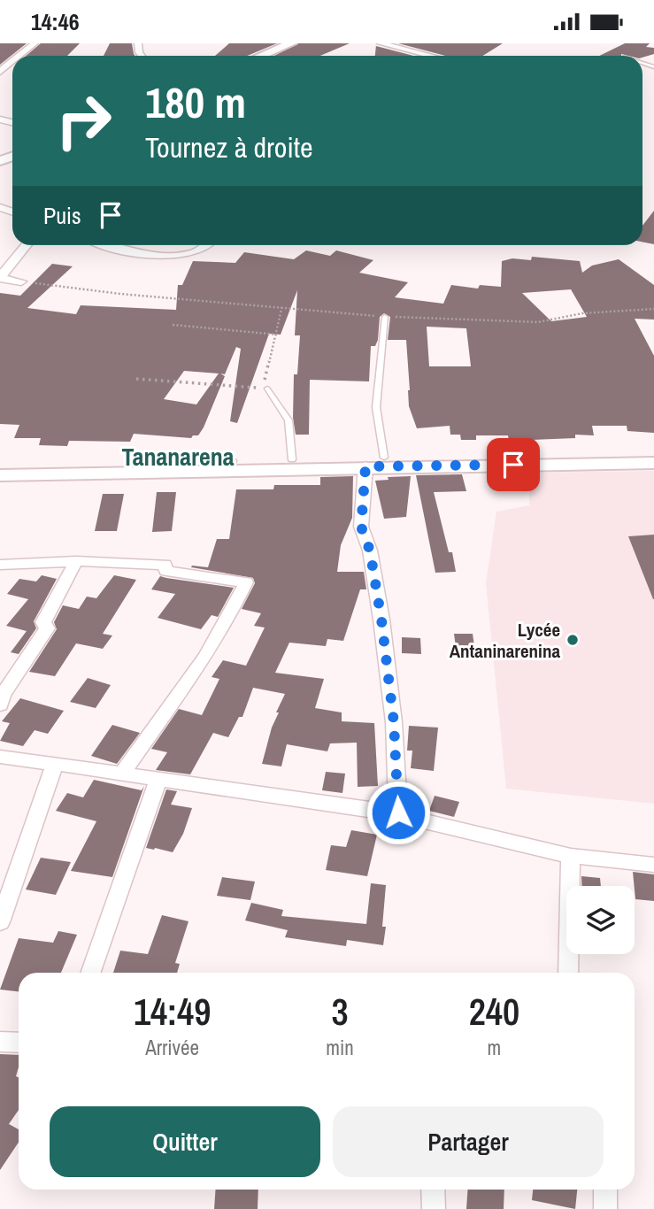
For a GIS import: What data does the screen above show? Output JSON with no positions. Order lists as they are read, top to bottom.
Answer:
{
  "districts": ["Tananarena"],
  "places": ["Lycée Antaninarenina"],
  "page": {
    "status": "14:46",
    "turn": ["180 m", "Tournez à droite"],
    "then": "Puis",
    "eta": [
      "14:49",
      "Arrivée",
      "3",
      "min",
      "240",
      "m"
    ],
    "buttons": ["Quitter", "Partager"]
  }
}
